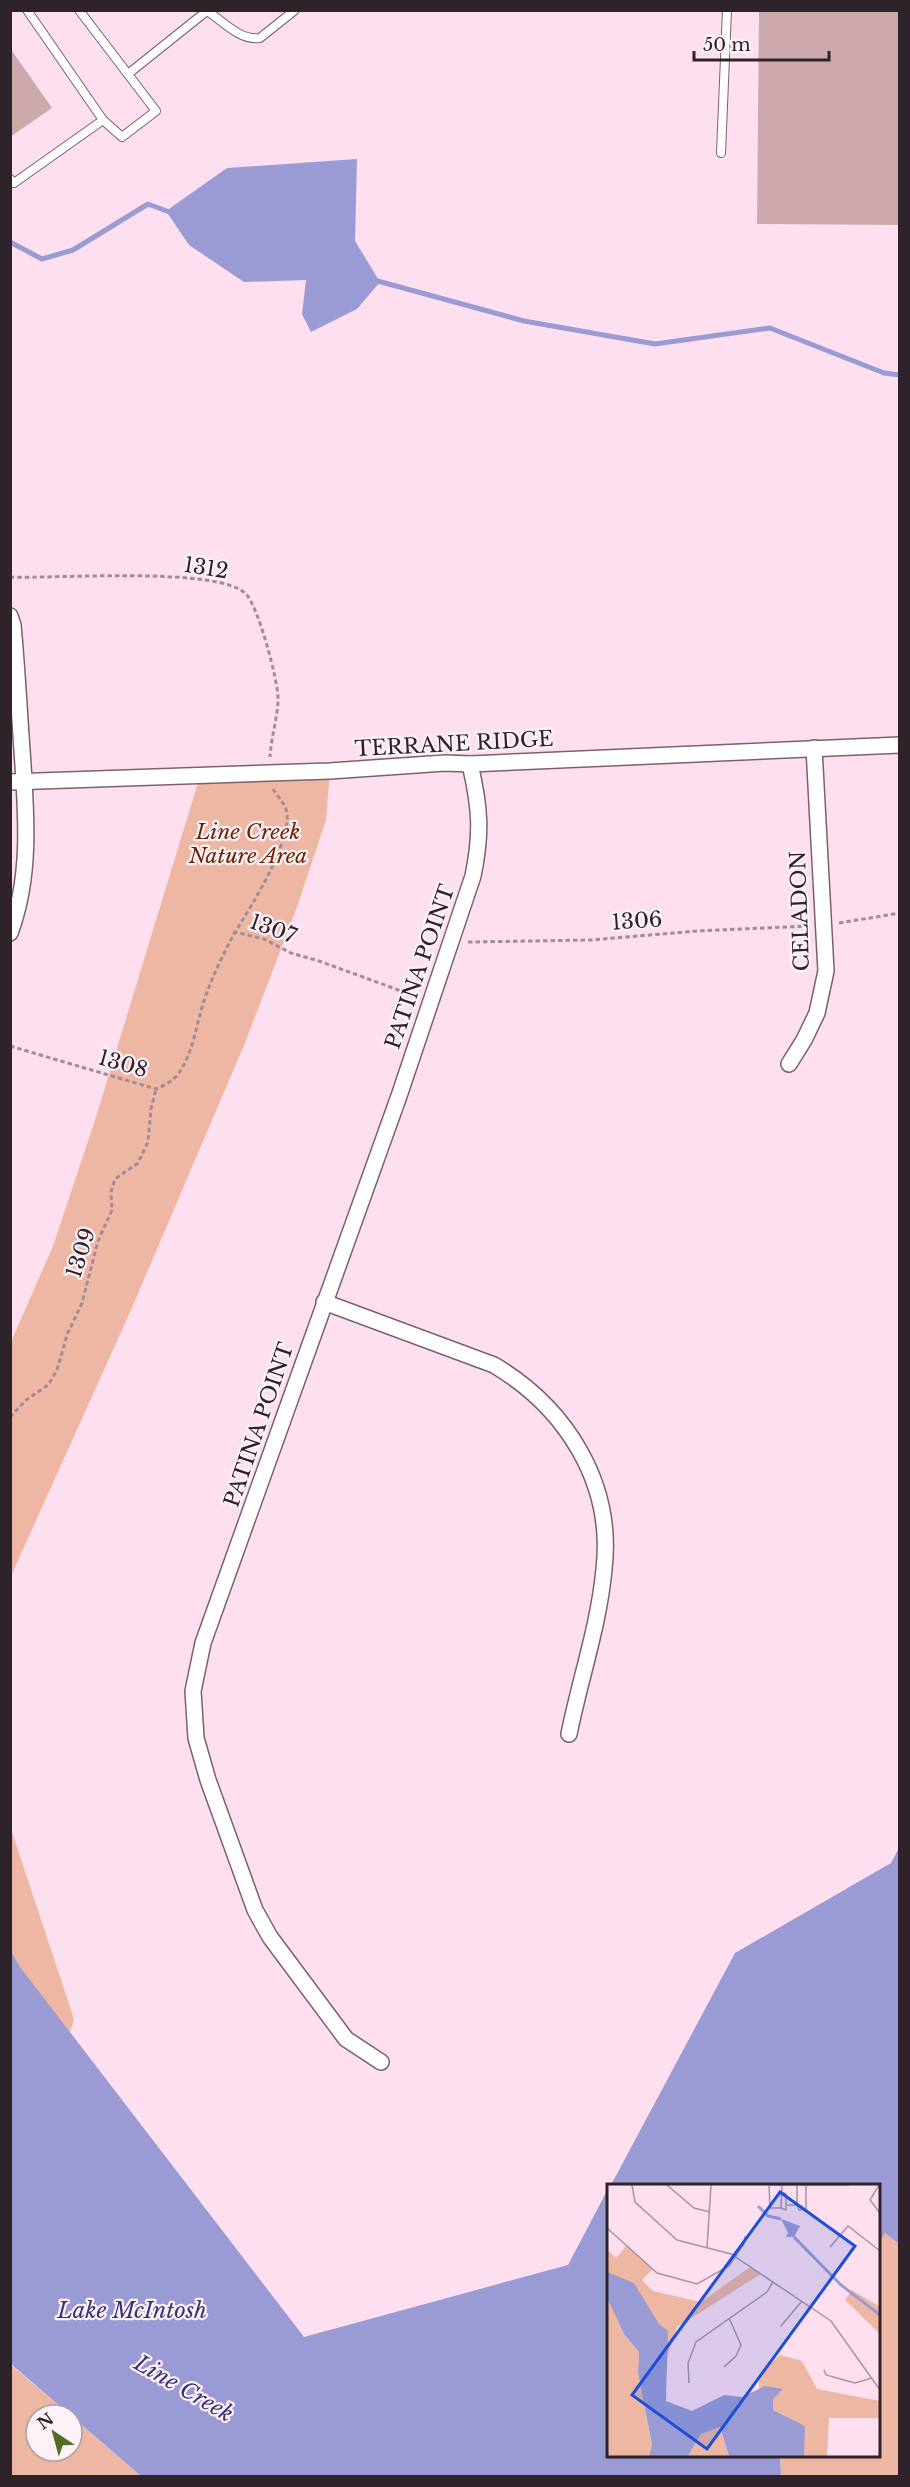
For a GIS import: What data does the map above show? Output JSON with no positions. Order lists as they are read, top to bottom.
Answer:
{
  "streets": {
    "street": ["TERRANE RIDGE", "CELADON", "PATINA POINT"],
    "path": [
      "1312",
      "1306",
      "1307",
      "1308",
      "1309"
    ]
  },
  "crossings": [
    ["1312", "TERRANE RIDGE"],
    ["1312", "1307"],
    ["TERRANE RIDGE", "CELADON"],
    ["TERRANE RIDGE", "1307"],
    ["TERRANE RIDGE", "PATINA POINT"],
    ["CELADON", "1306"],
    ["1306", "PATINA POINT"],
    ["1307", "PATINA POINT"],
    ["1307", "1308"],
    ["1308", "1309"]
  ],
  "water": ["Lake McIntosh", "Line Creek"],
  "parks": ["Line Creek Nature Area"],
  "scale_bar": "50 m",
  "north": "top left"
}
